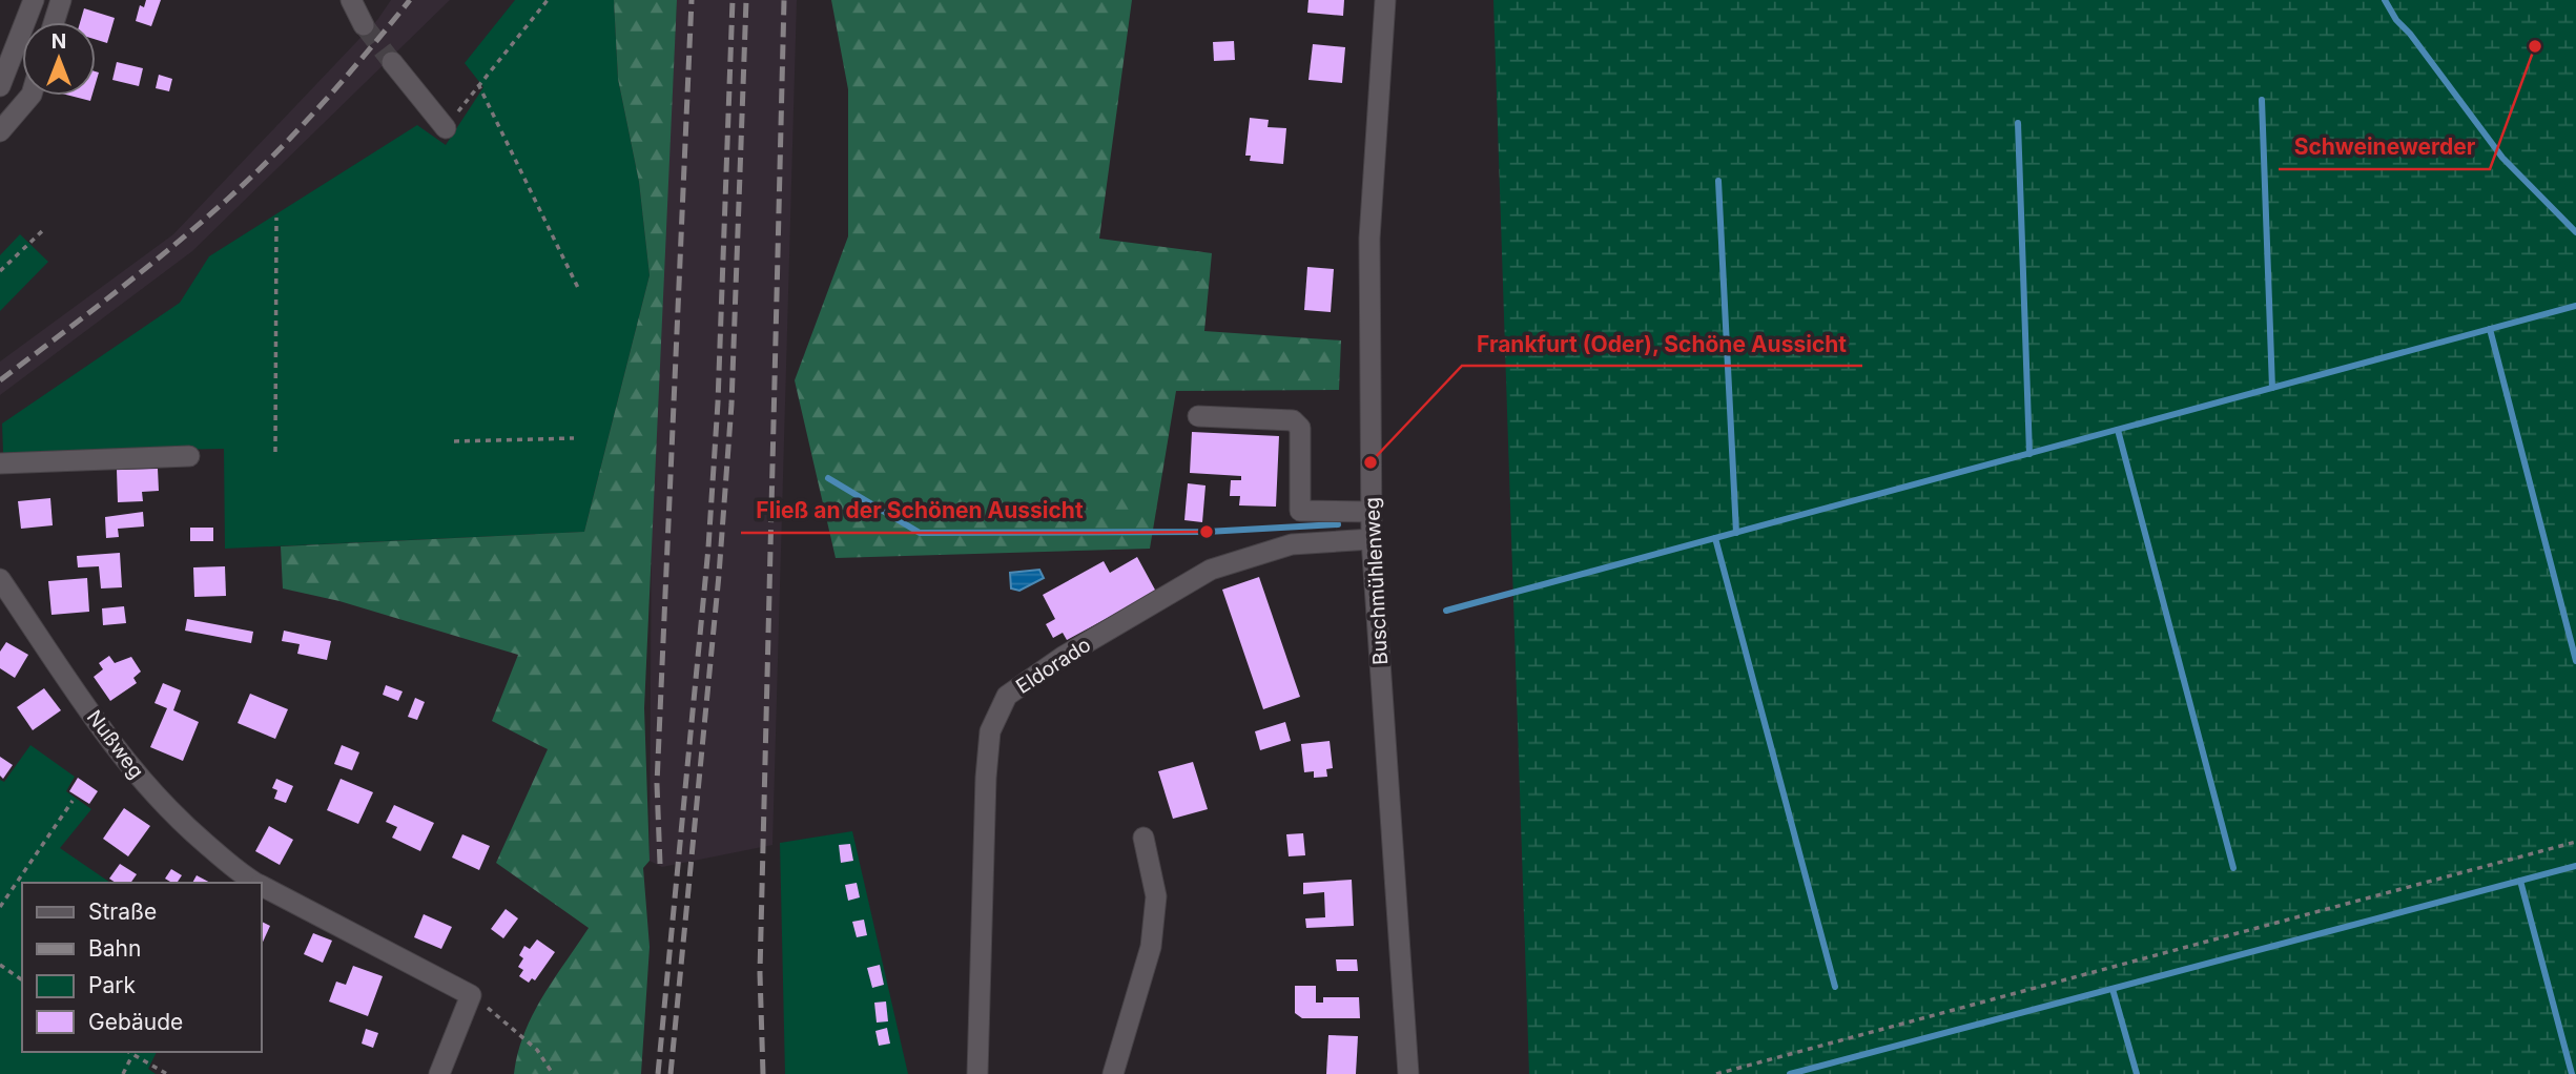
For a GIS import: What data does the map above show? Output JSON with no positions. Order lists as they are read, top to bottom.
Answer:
{
  "streets": {
    "street": ["Buschmühlenweg", "Eldorado", "Nußweg"]
  },
  "crossings": [
    ["Buschmühlenweg", "Eldorado"]
  ],
  "places": ["Schweinewerder", "Frankfurt (Oder), Schöne Aussicht", "Fließ an der Schönen Aussicht"],
  "legend": [
    "Straße",
    "Bahn",
    "Park",
    "Gebäude"
  ],
  "north": "top"
}
